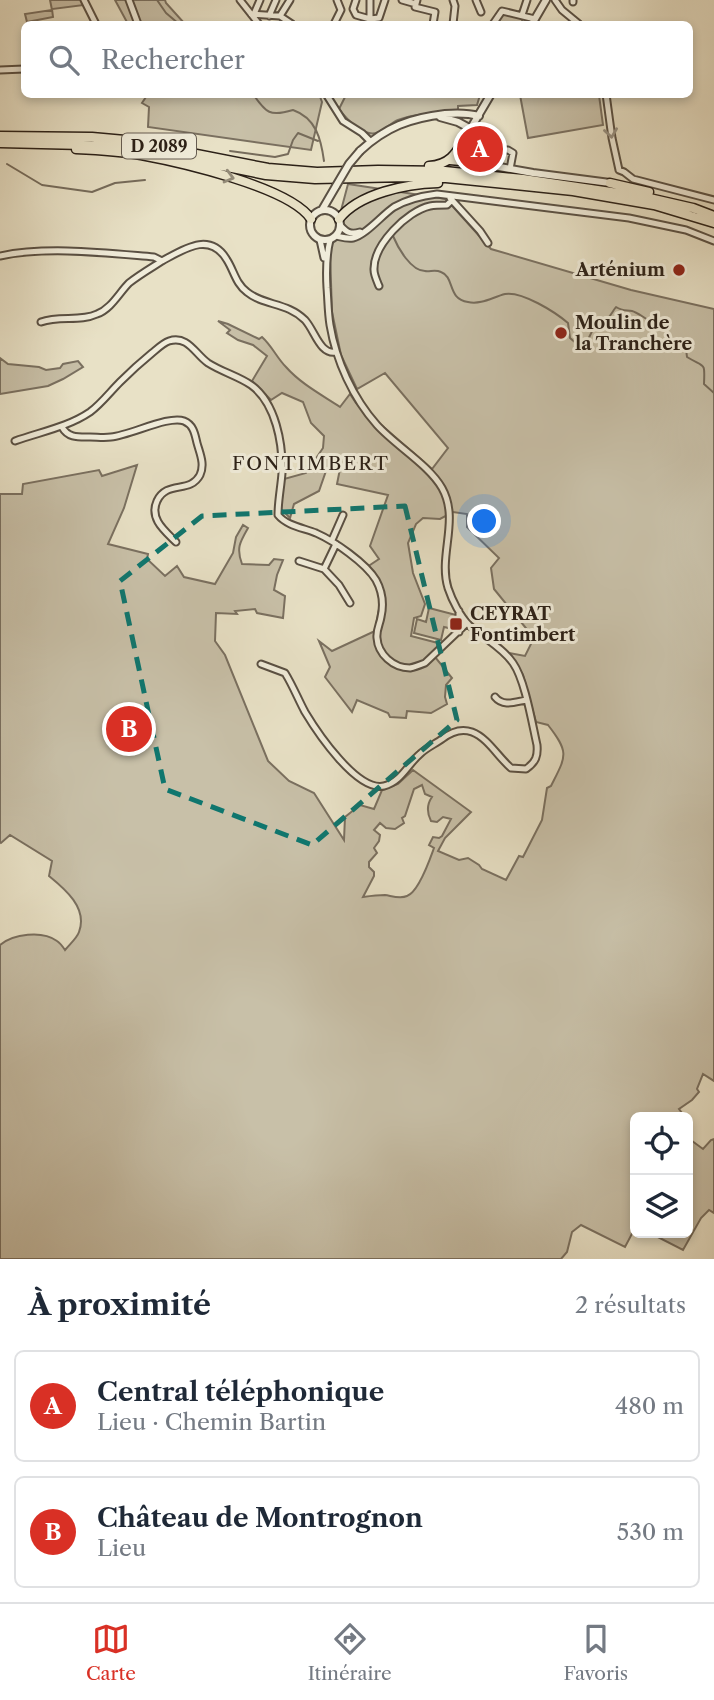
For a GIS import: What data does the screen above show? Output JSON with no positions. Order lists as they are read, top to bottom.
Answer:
{
  "streets": {
    "highway": ["D 2089"]
  },
  "districts": ["FONTIMBERT"],
  "places": {
    "other": ["Arténium", "Moulin de la Tranchère"],
    "transit": ["CEYRAT Fontimbert"]
  },
  "page": {
    "search": "Rechercher",
    "pins": ["A", "B"],
    "heading": ["À proximité", "2 résultats"],
    "list": [
      {
        "mark": "A",
        "name": "Central téléphonique",
        "note": "Lieu · Chemin Bartin",
        "value": "480 m"
      },
      {
        "mark": "B",
        "name": "Château de Montrognon",
        "note": "Lieu",
        "value": "530 m"
      }
    ],
    "nav": ["Carte", "Itinéraire", "Favoris"]
  }
}
